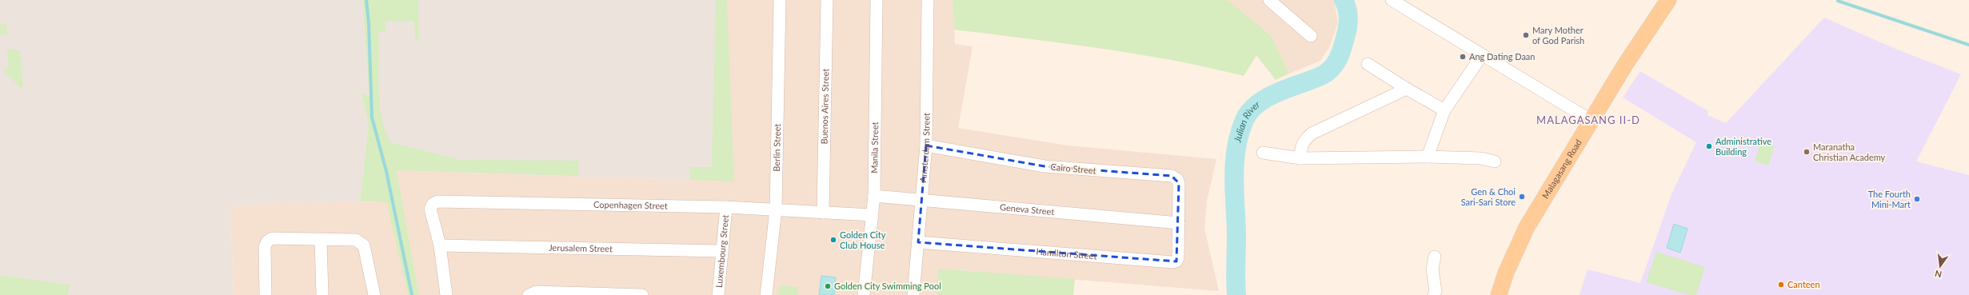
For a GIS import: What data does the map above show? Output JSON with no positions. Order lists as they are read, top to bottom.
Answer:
{
  "streets": {
    "main road": ["Malagasang Road"],
    "street": [
      "Buenos Aires Street",
      "Berlin Street",
      "Manila Street",
      "Amsterdam Street",
      "Cairo Street",
      "Copenhagen Street",
      "Geneva Street",
      "Jerusalem Street",
      "Luxembourg Street",
      "Hamilton Street"
    ]
  },
  "crossings": [
    ["Buenos Aires Street", "Copenhagen Street"],
    ["Berlin Street", "Copenhagen Street"],
    ["Manila Street", "Copenhagen Street"],
    ["Manila Street", "Geneva Street"],
    ["Amsterdam Street", "Cairo Street"],
    ["Amsterdam Street", "Geneva Street"],
    ["Amsterdam Street", "Hamilton Street"],
    ["Cairo Street", "Geneva Street"],
    ["Cairo Street", "Hamilton Street"],
    ["Copenhagen Street", "Jerusalem Street"],
    ["Copenhagen Street", "Luxembourg Street"],
    ["Geneva Street", "Hamilton Street"],
    ["Jerusalem Street", "Luxembourg Street"]
  ],
  "districts": ["MALAGASANG II-D"],
  "water": ["Julian River"],
  "places": [
    "Mary Mother of God Parish",
    "Ang Dating Daan",
    "Administrative Building",
    "Maranatha Christian Academy",
    "Gen & Choi Sari-Sari Store",
    "The Fourth Mini-Mart",
    "Golden City Club House",
    "Canteen",
    "Golden City Swimming Pool"
  ],
  "north": "bottom"
}
